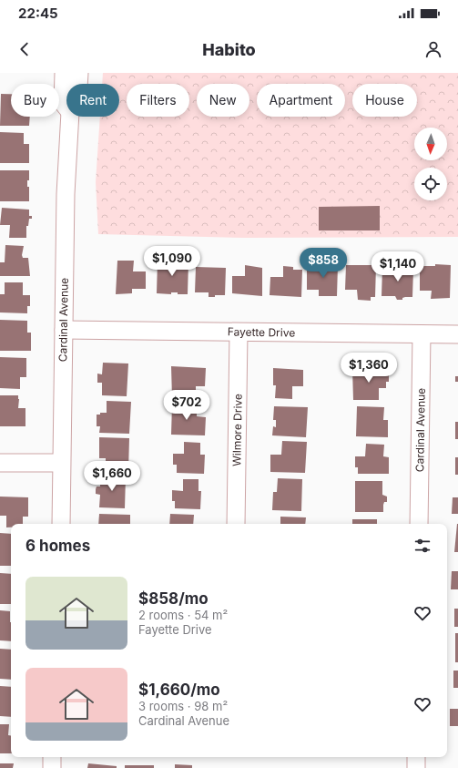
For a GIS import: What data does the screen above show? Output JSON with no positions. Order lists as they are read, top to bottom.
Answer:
{
  "streets": {
    "street": ["Cardinal Avenue", "Fayette Drive", "Wilmore Drive"]
  },
  "crossings": [
    ["Cardinal Avenue", "Fayette Drive"],
    ["Fayette Drive", "Wilmore Drive"]
  ],
  "north": "bottom",
  "page": {
    "status": "22:45",
    "header": "Habito",
    "chip": [
      "Buy",
      "Rent",
      "Filters",
      "New",
      "Apartment",
      "House"
    ],
    "price": [
      "$1,090",
      "$858",
      "$1,140",
      "$1,360",
      "$702",
      "$1,660"
    ],
    "heading": "6 homes",
    "list": [
      {
        "name": "$858/mo",
        "note": "2 rooms · 54 m² · Fayette Drive"
      },
      {
        "name": "$1,660/mo",
        "note": "3 rooms · 98 m² · Cardinal Avenue"
      }
    ]
  }
}
